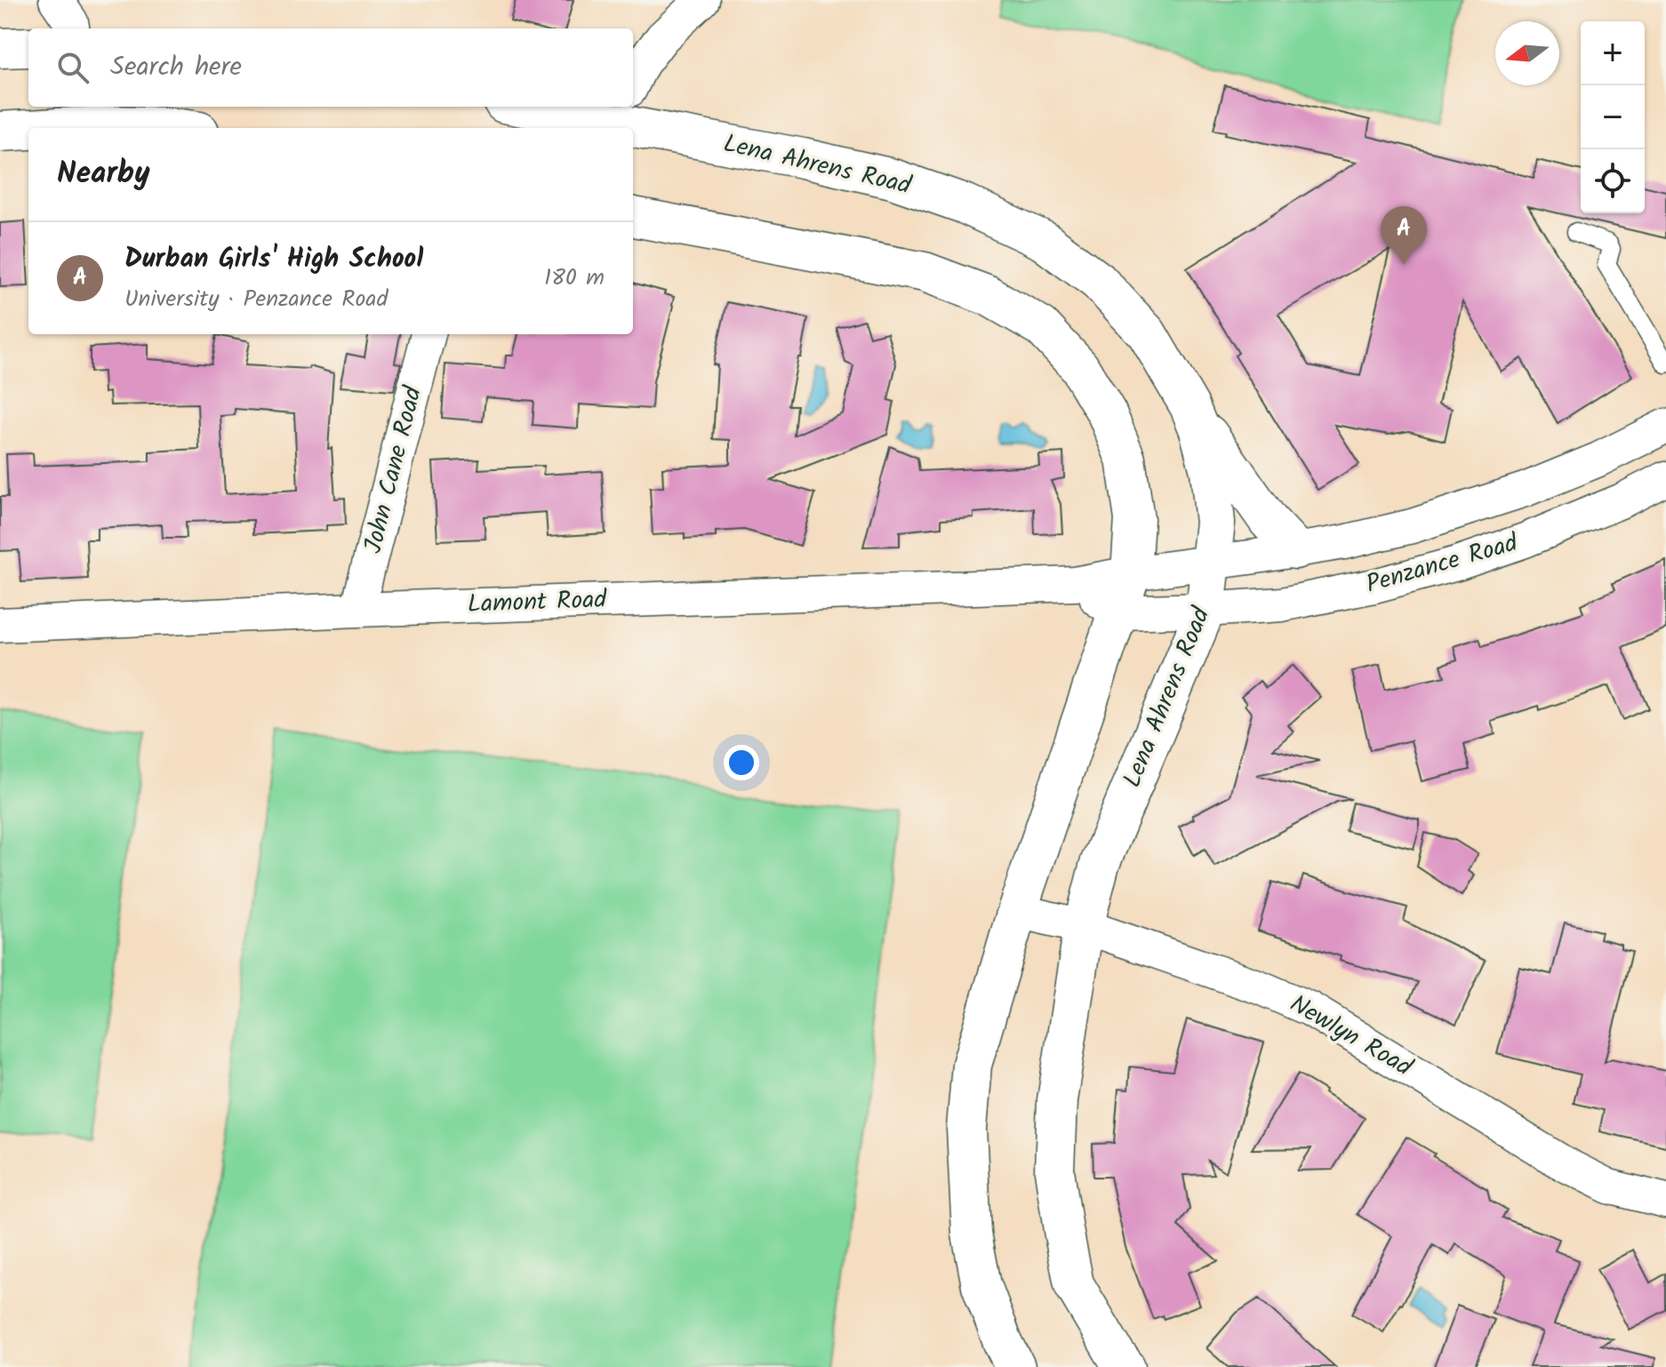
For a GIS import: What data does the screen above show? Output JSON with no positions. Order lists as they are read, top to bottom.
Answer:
{
  "streets": {
    "main road": ["Lena Ahrens Road"],
    "street": [
      "John Cane Road",
      "Penzance Road",
      "Lamont Road",
      "Newlyn Road"
    ]
  },
  "crossings": [
    ["Lena Ahrens Road", "Penzance Road"],
    ["Lena Ahrens Road", "Newlyn Road"],
    ["John Cane Road", "Lamont Road"],
    ["Penzance Road", "Lamont Road"]
  ],
  "north": "left",
  "page": {
    "map_buttons": ["+", "−"],
    "search": "Search here",
    "heading": "Nearby",
    "pins": "A",
    "list": [
      {
        "mark": "A",
        "name": "Durban Girls' High School",
        "note": "University · Penzance Road",
        "value": "180 m"
      }
    ]
  }
}
